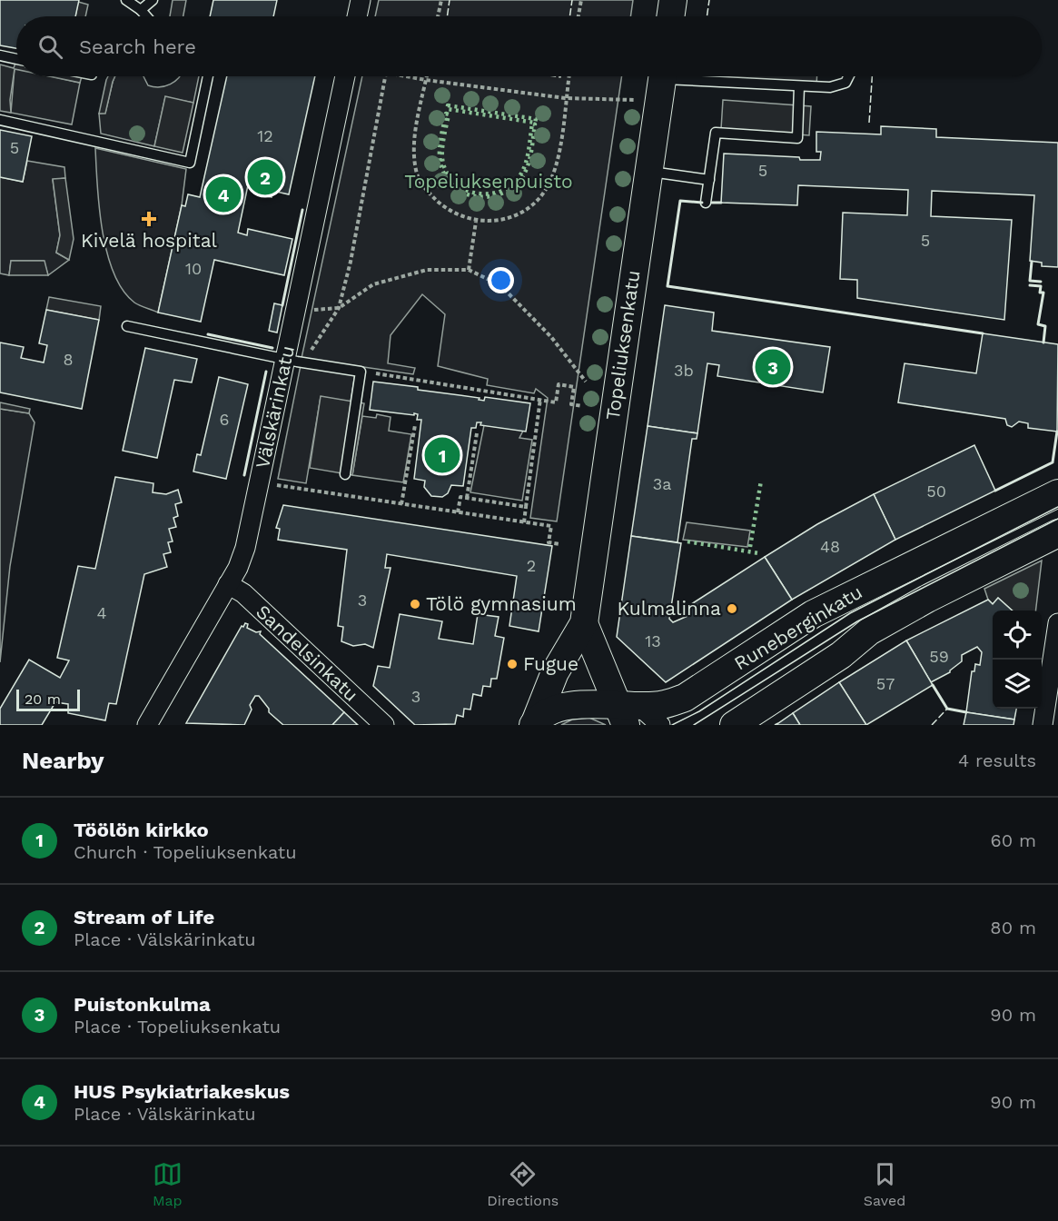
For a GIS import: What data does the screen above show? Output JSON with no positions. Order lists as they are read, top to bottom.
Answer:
{
  "streets": {
    "main road": ["Topeliuksenkatu", "Runeberginkatu"],
    "street": ["Välskärinkatu", "Sandelsinkatu"]
  },
  "crossings": [
    ["Topeliuksenkatu", "Runeberginkatu"],
    ["Välskärinkatu", "Sandelsinkatu"]
  ],
  "parks": ["Topeliuksenpuisto"],
  "places": {
    "health": ["Kivelä hospital"],
    "other": ["Tölö gymnasium", "Kulmalinna", "Fugue"]
  },
  "house_numbers": [
    "12",
    "5",
    "5",
    "5",
    "10",
    "8",
    "3b",
    "6",
    "3a",
    "50",
    "48",
    "2",
    "3",
    "4",
    "13",
    "59",
    "57",
    "3"
  ],
  "scale_bar": "20 m",
  "page": {
    "search": "Search here",
    "pins": [
      "2",
      "4",
      "3",
      "1"
    ],
    "scale": "20 m",
    "heading": ["Nearby", "4 results"],
    "list": [
      {
        "mark": "1",
        "name": "Töölön kirkko",
        "note": "Church · Topeliuksenkatu",
        "value": "60 m"
      },
      {
        "mark": "2",
        "name": "Stream of Life",
        "note": "Place · Välskärinkatu",
        "value": "80 m"
      },
      {
        "mark": "3",
        "name": "Puistonkulma",
        "note": "Place · Topeliuksenkatu",
        "value": "90 m"
      },
      {
        "mark": "4",
        "name": "HUS Psykiatriakeskus",
        "note": "Place · Välskärinkatu",
        "value": "90 m"
      }
    ],
    "nav": ["Map", "Directions", "Saved"]
  }
}
